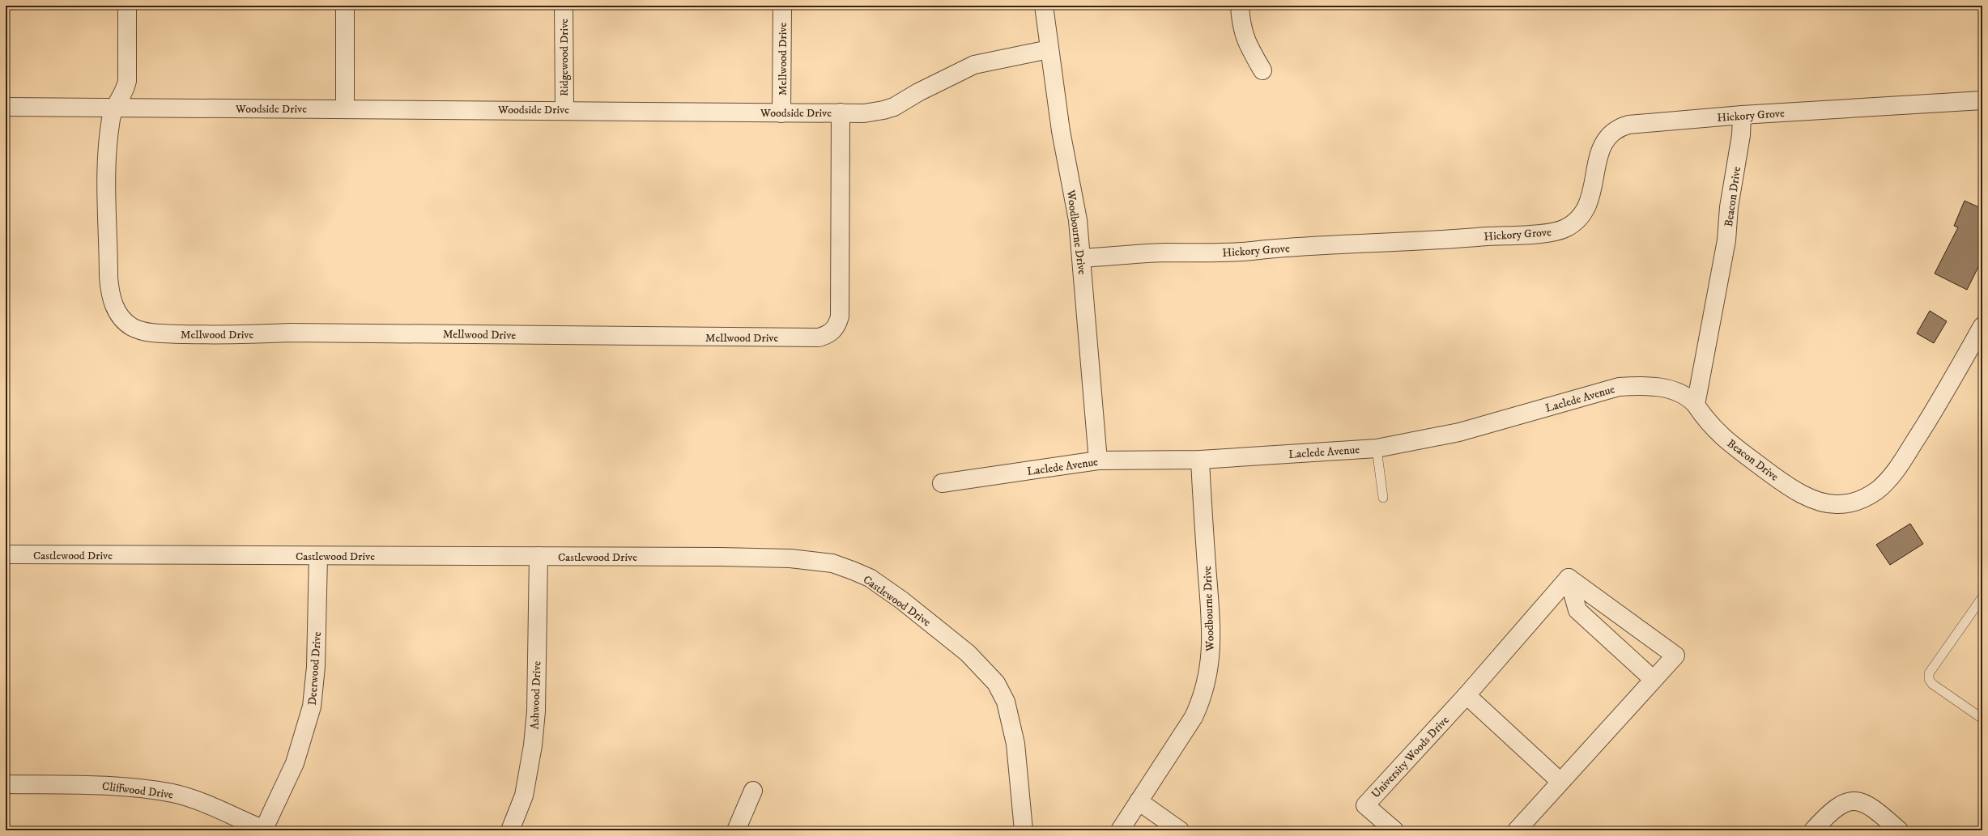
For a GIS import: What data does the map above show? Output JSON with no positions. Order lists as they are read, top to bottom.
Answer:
{
  "streets": {
    "street": [
      "Ridgewood Drive",
      "Mellwood Drive",
      "Woodside Drive",
      "Hickory Grove",
      "Beacon Drive",
      "Woodbourne Drive",
      "Laclede Avenue",
      "Castlewood Drive",
      "Deerwood Drive",
      "Ashwood Drive",
      "University Woods Drive",
      "Cliffwood Drive"
    ]
  },
  "crossings": [
    ["Ridgewood Drive", "Woodside Drive"],
    ["Mellwood Drive", "Woodside Drive"],
    ["Woodside Drive", "Woodbourne Drive"],
    ["Hickory Grove", "Beacon Drive"],
    ["Hickory Grove", "Woodbourne Drive"],
    ["Beacon Drive", "Laclede Avenue"],
    ["Woodbourne Drive", "Laclede Avenue"],
    ["Castlewood Drive", "Deerwood Drive"],
    ["Castlewood Drive", "Ashwood Drive"],
    ["Deerwood Drive", "Cliffwood Drive"]
  ]
}
